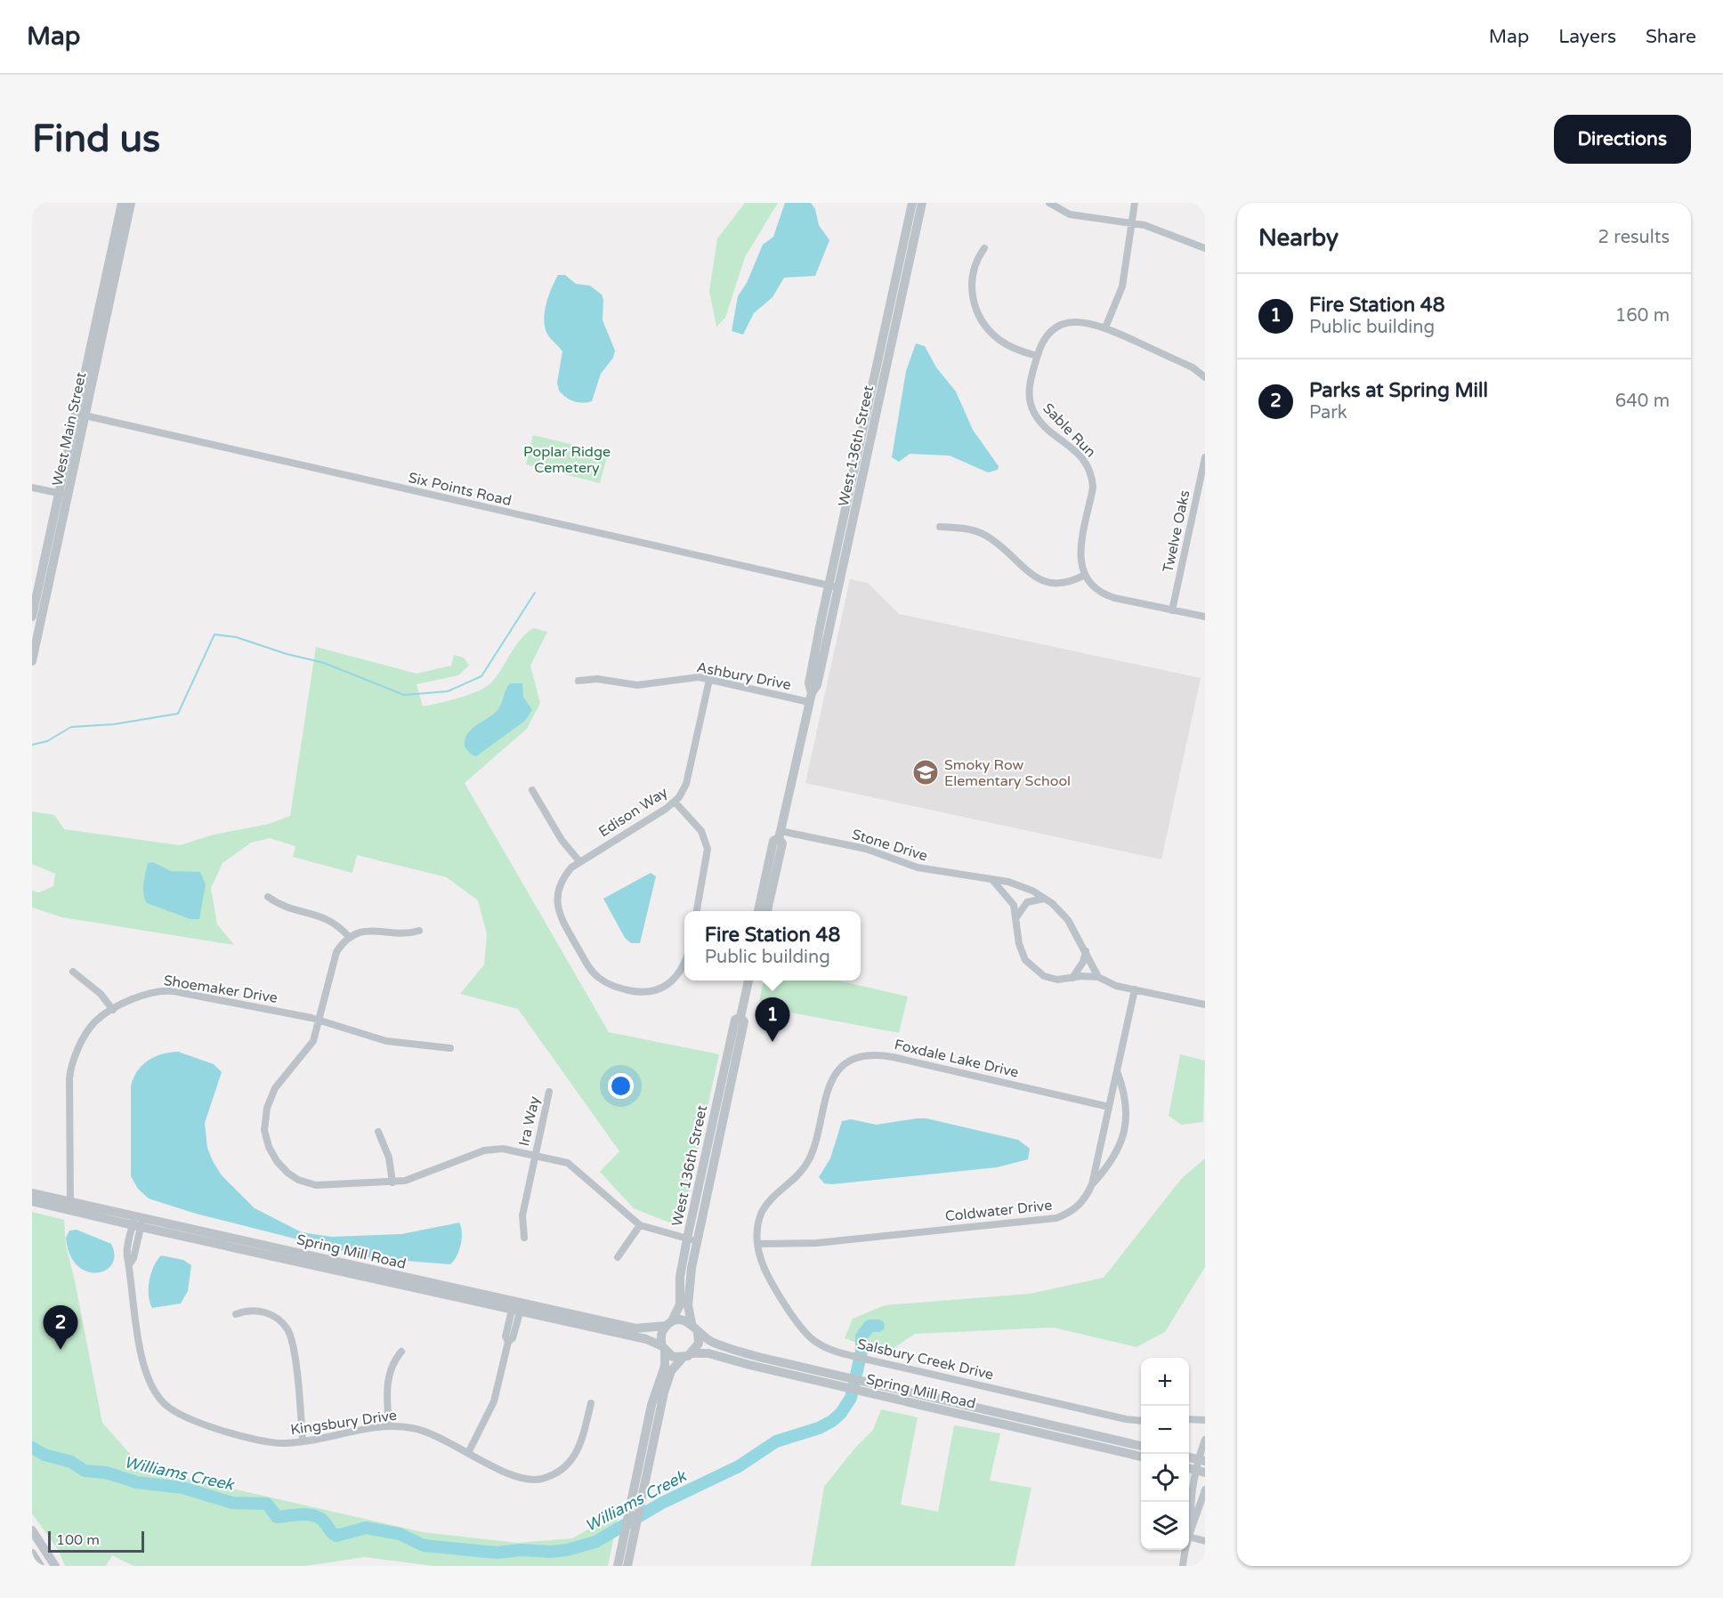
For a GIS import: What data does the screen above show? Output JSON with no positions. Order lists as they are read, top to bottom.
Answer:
{
  "streets": {
    "street": [
      "West Main Street",
      "Sable Run",
      "West 136th Street",
      "Six Points Road",
      "Twelve Oaks",
      "Ashbury Drive",
      "Edison Way",
      "Stone Drive",
      "Shoemaker Drive",
      "Foxdale Lake Drive",
      "Ira Way",
      "Coldwater Drive",
      "Spring Mill Road",
      "Salsbury Creek Drive",
      "Kingsbury Drive"
    ]
  },
  "crossings": [
    ["West Main Street", "Six Points Road"],
    ["West 136th Street", "Six Points Road"],
    ["West 136th Street", "Ashbury Drive"],
    ["West 136th Street", "Stone Drive"],
    ["West 136th Street", "Spring Mill Road"],
    ["Ashbury Drive", "Edison Way"],
    ["Shoemaker Drive", "Spring Mill Road"],
    ["Foxdale Lake Drive", "Coldwater Drive"],
    ["Foxdale Lake Drive", "Salsbury Creek Drive"],
    ["Coldwater Drive", "Salsbury Creek Drive"],
    ["Spring Mill Road", "Kingsbury Drive"]
  ],
  "water": ["Williams Creek"],
  "parks": ["Poplar Ridge Cemetery"],
  "places": {
    "school or university": ["Smoky Row Elementary School"]
  },
  "scale_bar": "100 m",
  "page": {
    "header": "Map",
    "nav": ["Map", "Layers", "Share"],
    "buttons": "Directions",
    "title": "Find us",
    "heading": ["Nearby", "2 results"],
    "list": [
      {
        "mark": "1",
        "name": "Fire Station 48",
        "note": "Public building",
        "value": "160 m"
      },
      {
        "mark": "2",
        "name": "Parks at Spring Mill",
        "note": "Park",
        "value": "640 m"
      }
    ],
    "popup": ["Fire Station 48", "Public building"],
    "pins": ["1", "2"],
    "map_buttons": ["+", "−"],
    "scale": "100 m"
  }
}
